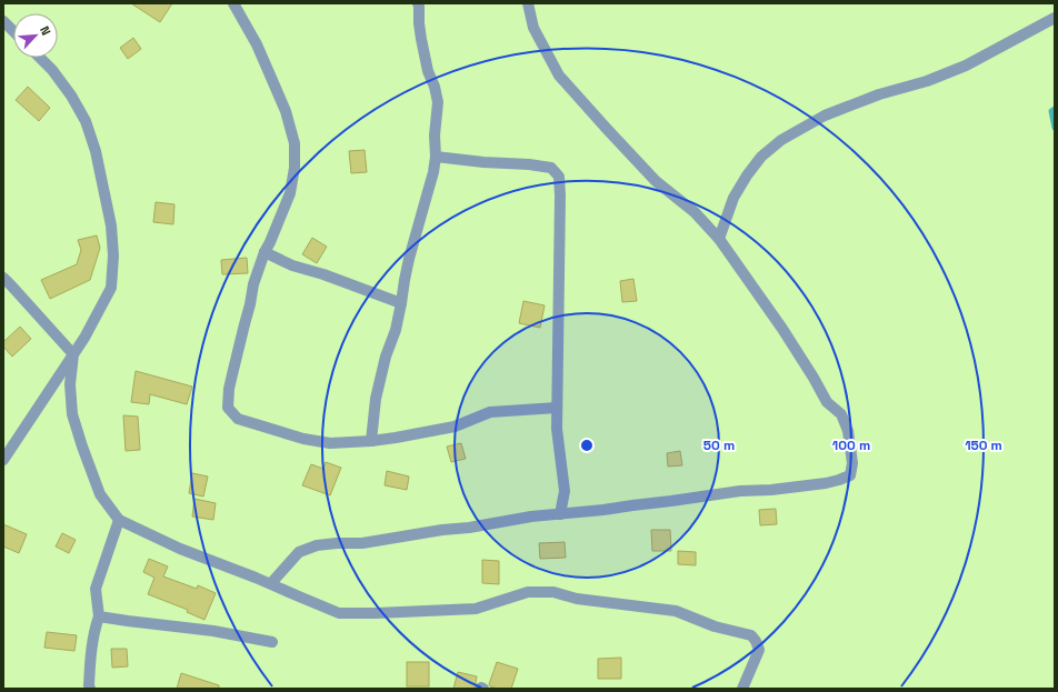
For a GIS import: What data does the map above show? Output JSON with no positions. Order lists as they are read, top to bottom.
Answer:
{
  "north": "top right",
  "rings": ["50 m", "100 m", "150 m"]
}
